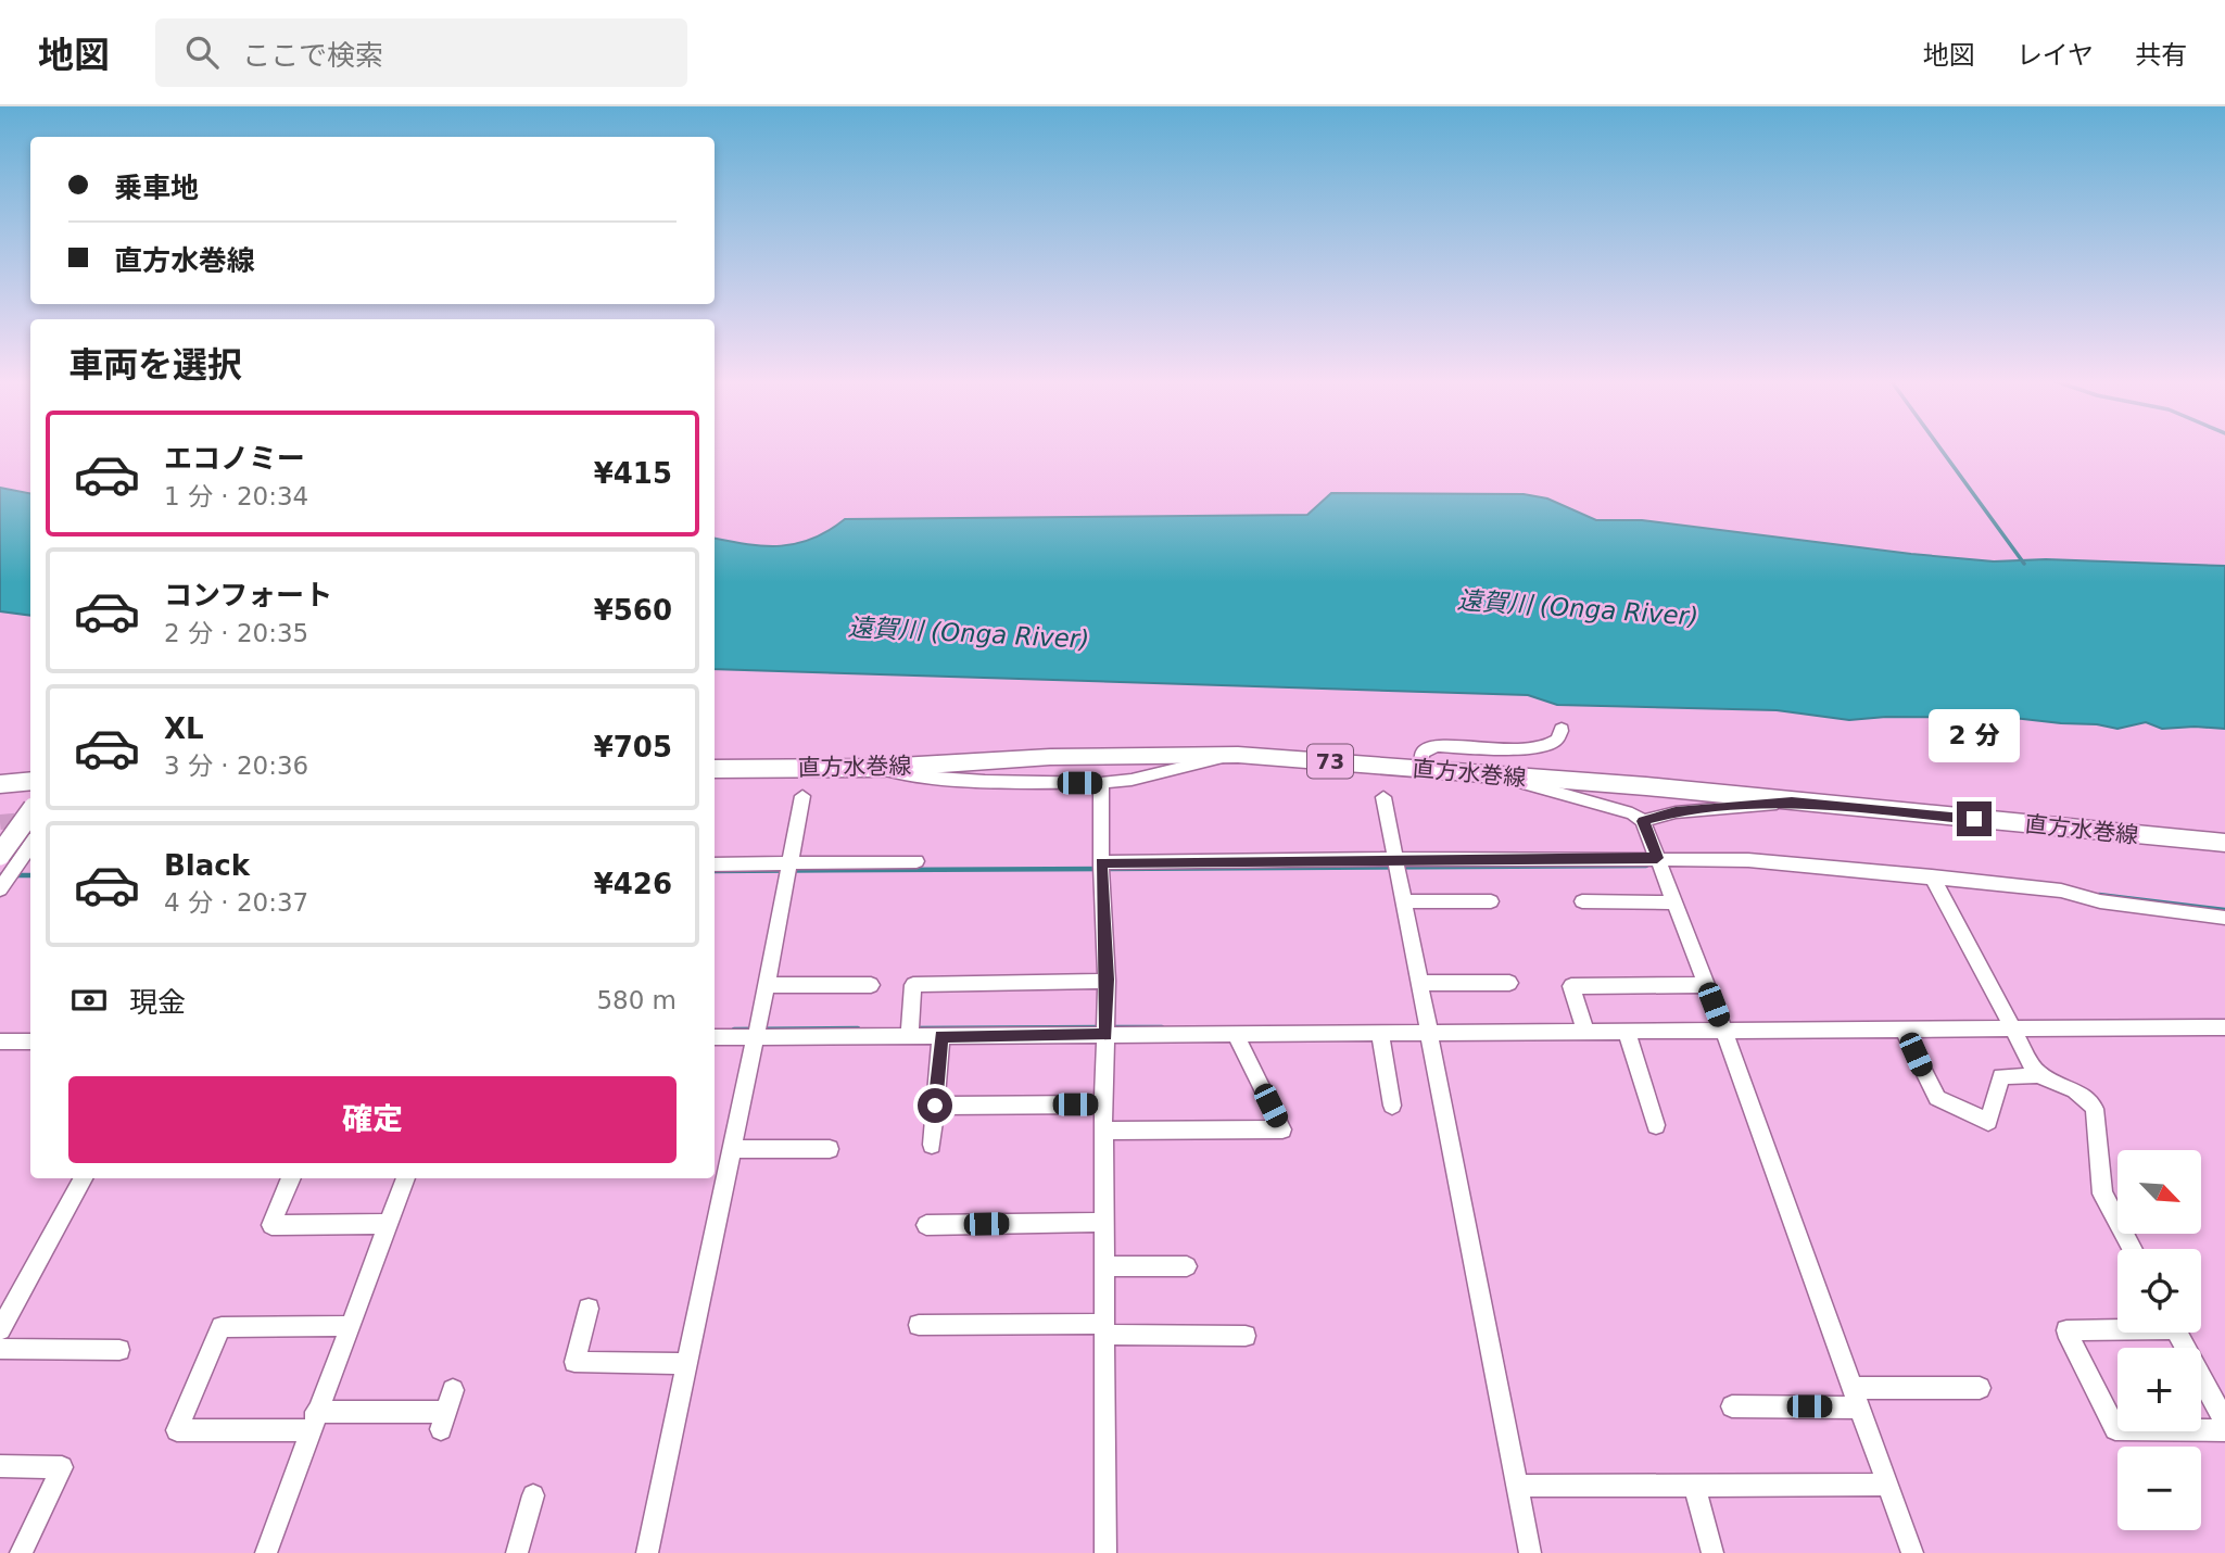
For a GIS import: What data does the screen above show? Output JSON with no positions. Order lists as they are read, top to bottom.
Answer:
{
  "streets": {
    "main road": ["73", "直方水巻線"]
  },
  "water": ["遠賀川 (Onga River)"],
  "north": "bottom right",
  "page": {
    "header": "地図",
    "search": "ここで検索",
    "nav": ["地図", "レイヤ", "共有"],
    "banner": ["乗車地", "直方水巻線"],
    "heading": "車両を選択",
    "list": [
      {
        "name": "エコノミー",
        "note": "1 分 · 20:34",
        "value": "¥415"
      },
      {
        "name": "コンフォート",
        "note": "2 分 · 20:35",
        "value": "¥560"
      },
      {
        "name": "XL",
        "note": "3 分 · 20:36",
        "value": "¥705"
      },
      {
        "name": "Black",
        "note": "4 分 · 20:37",
        "value": "¥426"
      }
    ],
    "bubble": "2 分",
    "pay": ["現金", "580 m"],
    "buttons": "確定",
    "map_buttons": ["+", "−"]
  }
}
